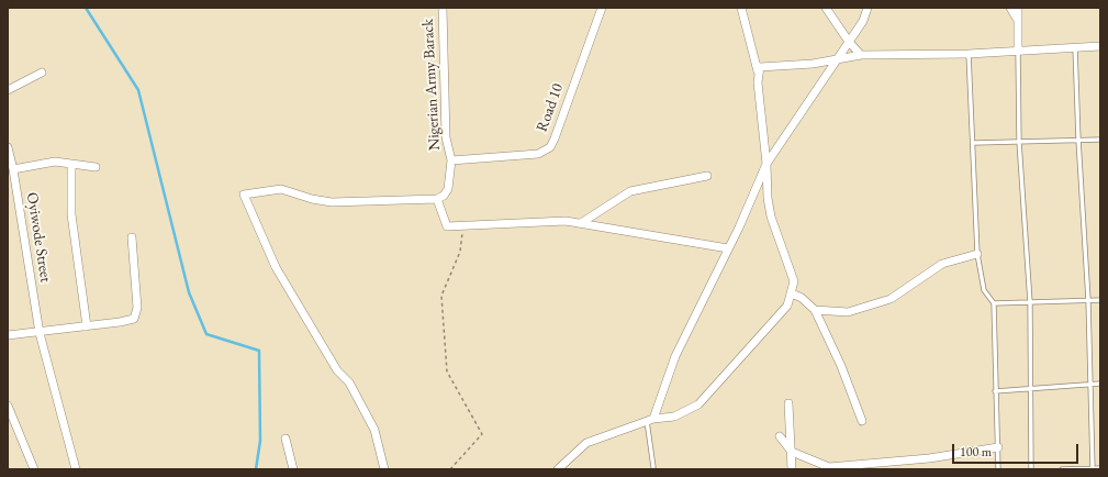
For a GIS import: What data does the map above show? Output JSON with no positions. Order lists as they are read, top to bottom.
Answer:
{
  "streets": {
    "street": ["Nigerian Army Barack", "Road 10", "Oyiwode Street"]
  },
  "crossings": [
    ["Nigerian Army Barack", "Road 10"]
  ],
  "scale_bar": "100 m"
}
